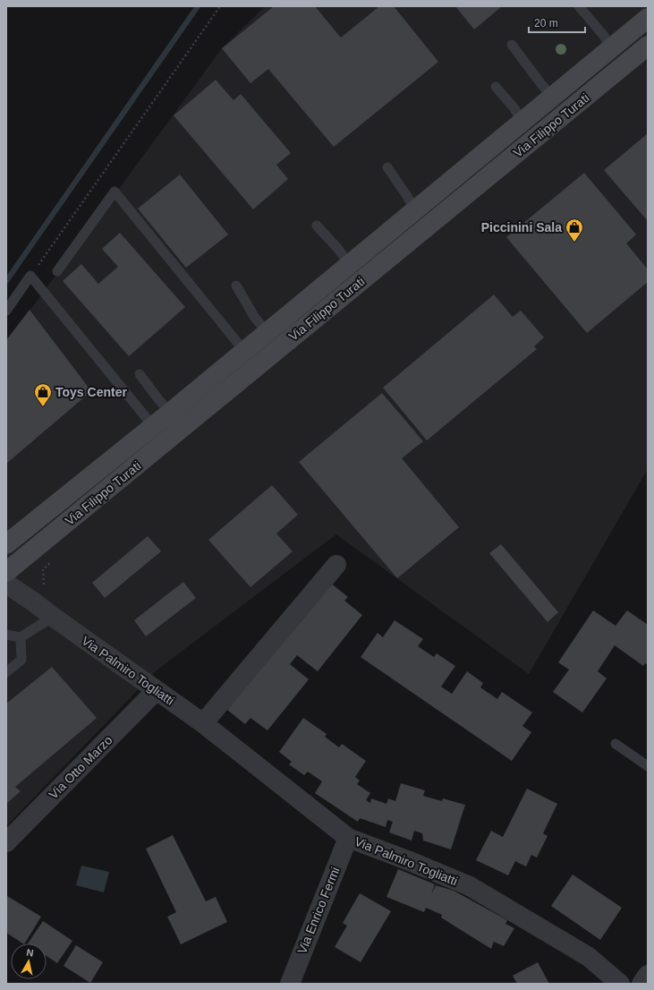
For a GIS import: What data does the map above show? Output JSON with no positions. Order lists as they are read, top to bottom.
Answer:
{
  "streets": {
    "main road": ["Via Filippo Turati"],
    "street": ["Via Palmiro Togliatti", "Via Otto Marzo", "Via Enrico Fermi"]
  },
  "crossings": [
    ["Via Palmiro Togliatti", "Via Otto Marzo"],
    ["Via Palmiro Togliatti", "Via Enrico Fermi"]
  ],
  "places": {
    "shop": ["Piccinini Sala", "Toys Center"]
  },
  "scale_bar": "20 m",
  "north": "top"
}
